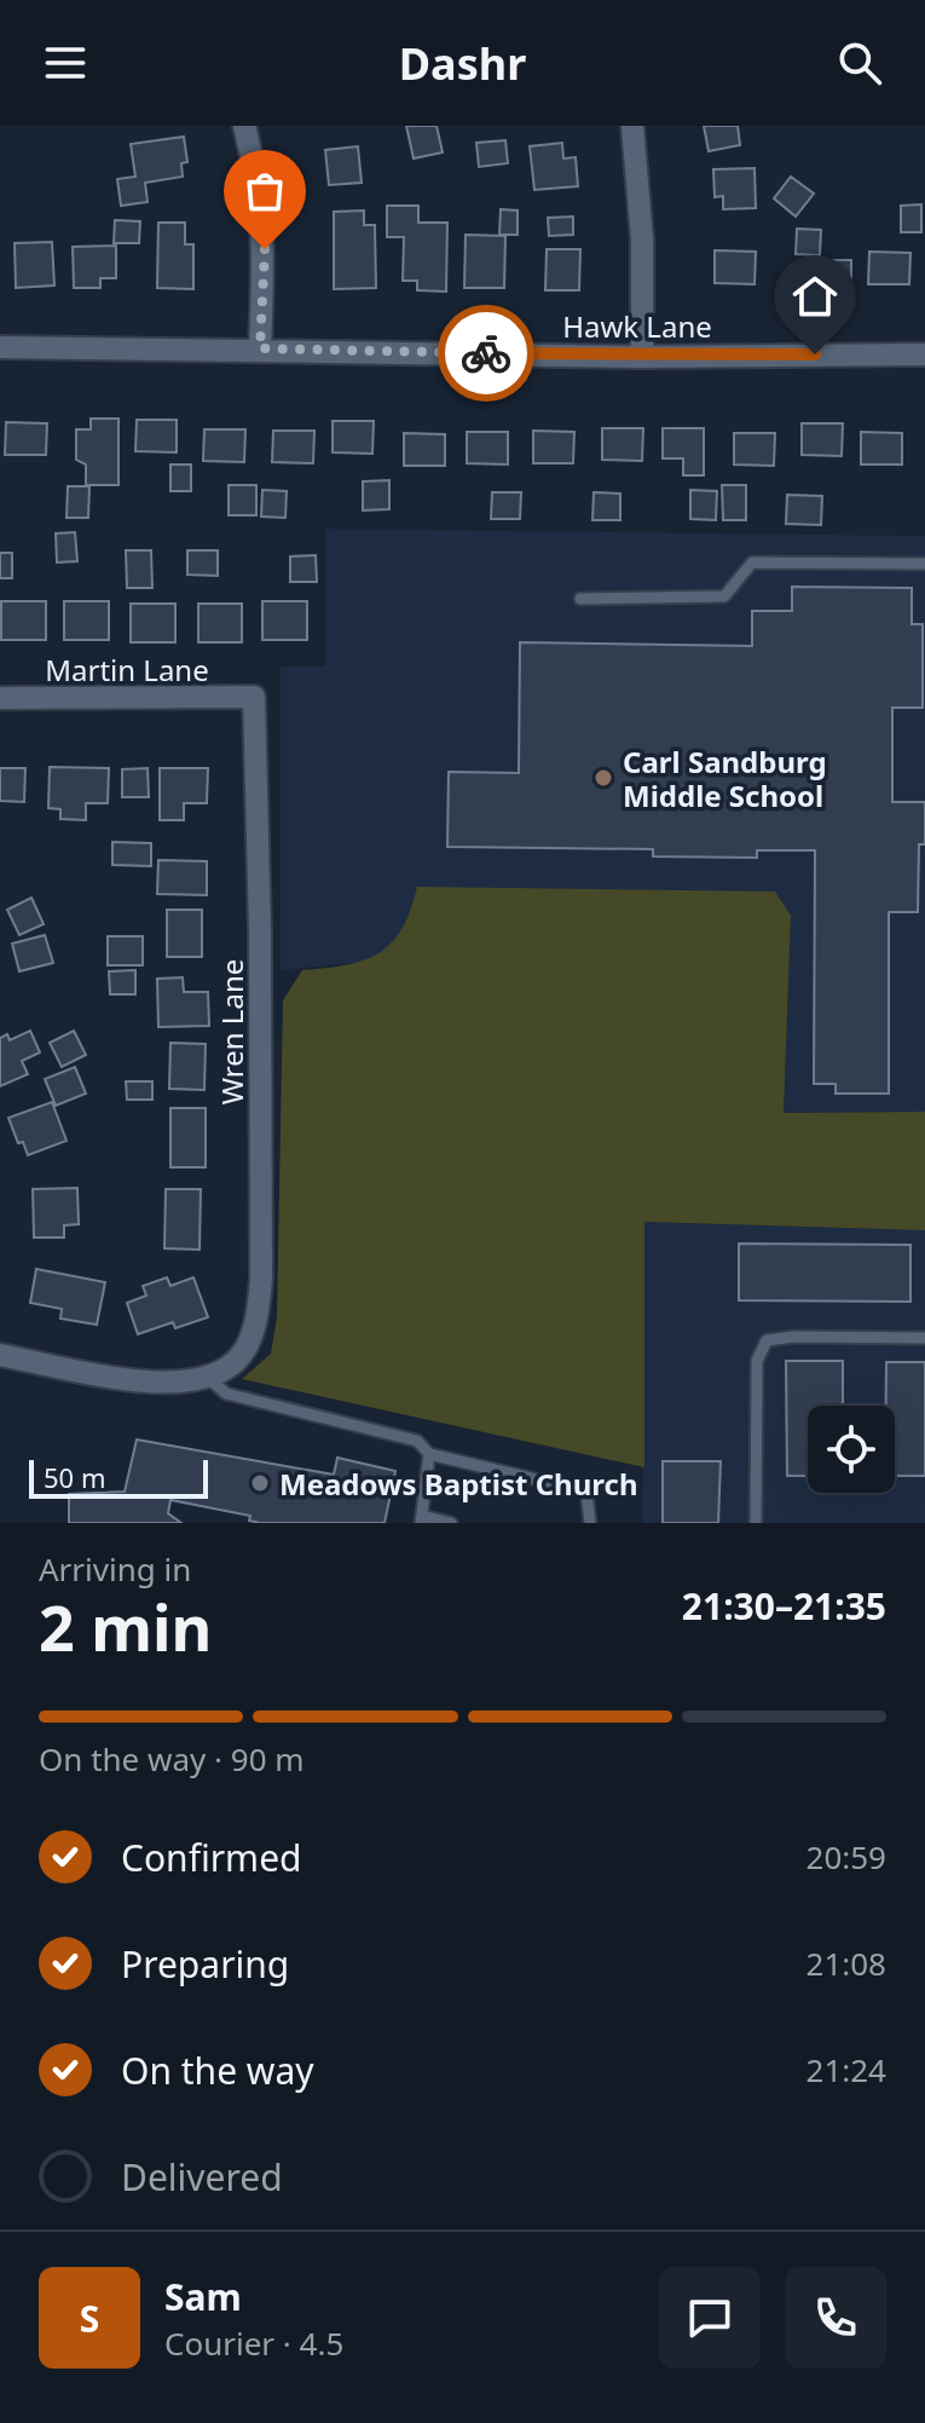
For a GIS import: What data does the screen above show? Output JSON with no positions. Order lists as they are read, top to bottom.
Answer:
{
  "streets": {
    "street": ["Hawk Lane", "Martin Lane", "Wren Lane"]
  },
  "crossings": [
    ["Martin Lane", "Wren Lane"]
  ],
  "places": ["Carl Sandburg Middle School", "Meadows Baptist Church"],
  "scale_bar": "50 m",
  "page": {
    "header": "Dashr",
    "scale": "50 m",
    "heading": ["2 min", "Arriving in", "21:30–21:35"],
    "panel": ["Sam", "Courier · 4.5"],
    "bar": "On the way · 90 m",
    "list": [
      ["Confirmed", "20:59"],
      ["Preparing", "21:08"],
      ["On the way", "21:24"],
      "Delivered"
    ],
    "round": "S"
  }
}
